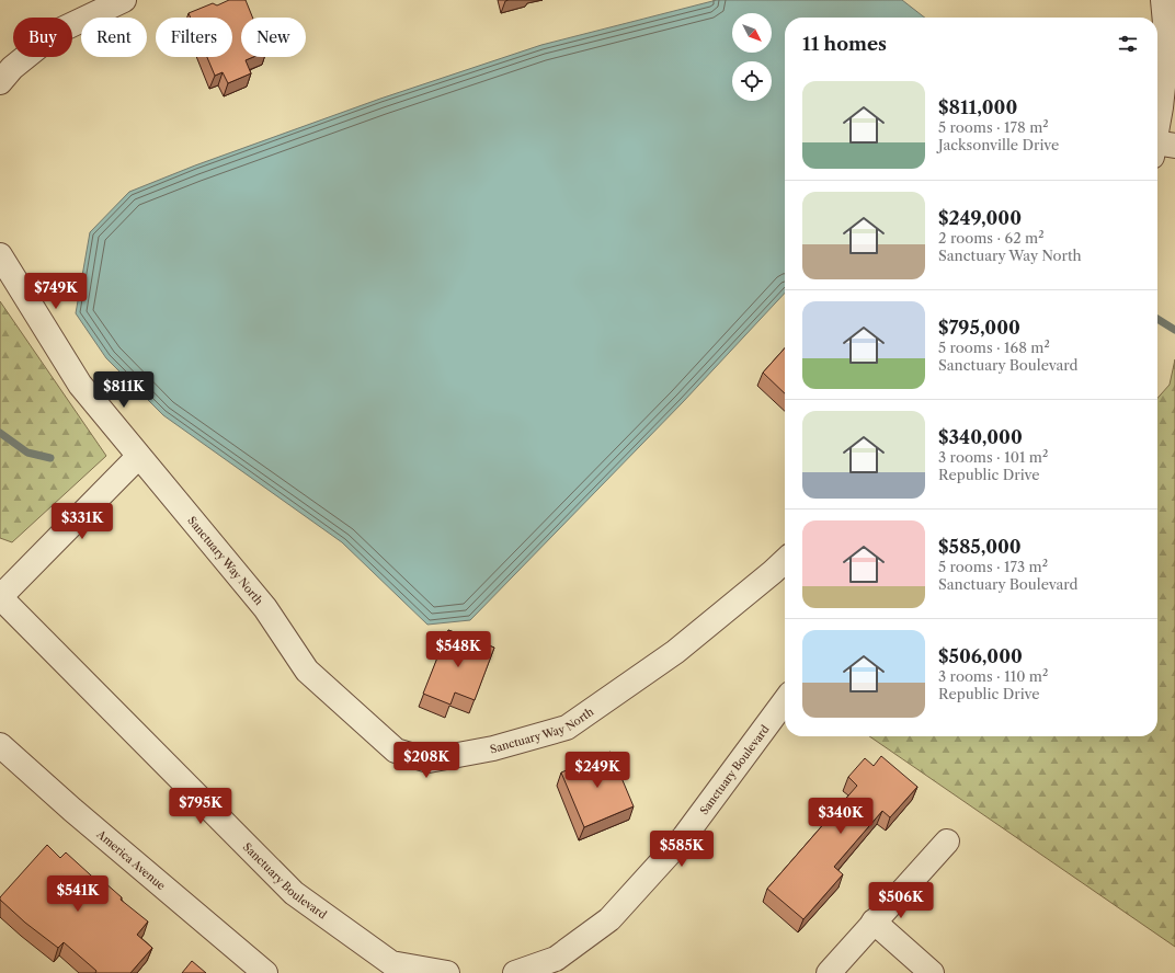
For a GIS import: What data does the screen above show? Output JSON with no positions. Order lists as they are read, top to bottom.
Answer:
{
  "streets": {
    "street": ["Sanctuary Way North", "Sanctuary Boulevard", "America Avenue"]
  },
  "north": "bottom right",
  "page": {
    "chip": [
      "Buy",
      "Rent",
      "Filters",
      "New"
    ],
    "heading": "11 homes",
    "list": [
      {
        "name": "$811,000",
        "note": "5 rooms · 178 m² · Jacksonville Drive"
      },
      {
        "name": "$249,000",
        "note": "2 rooms · 62 m² · Sanctuary Way North"
      },
      {
        "name": "$795,000",
        "note": "5 rooms · 168 m² · Sanctuary Boulevard"
      },
      {
        "name": "$340,000",
        "note": "3 rooms · 101 m² · Republic Drive"
      },
      {
        "name": "$585,000",
        "note": "5 rooms · 173 m² · Sanctuary Boulevard"
      },
      {
        "name": "$506,000",
        "note": "3 rooms · 110 m² · Republic Drive"
      }
    ],
    "price": [
      "$749K",
      "$811K",
      "$331K",
      "$548K",
      "$208K",
      "$249K",
      "$795K",
      "$340K",
      "$585K",
      "$541K",
      "$506K"
    ]
  }
}
